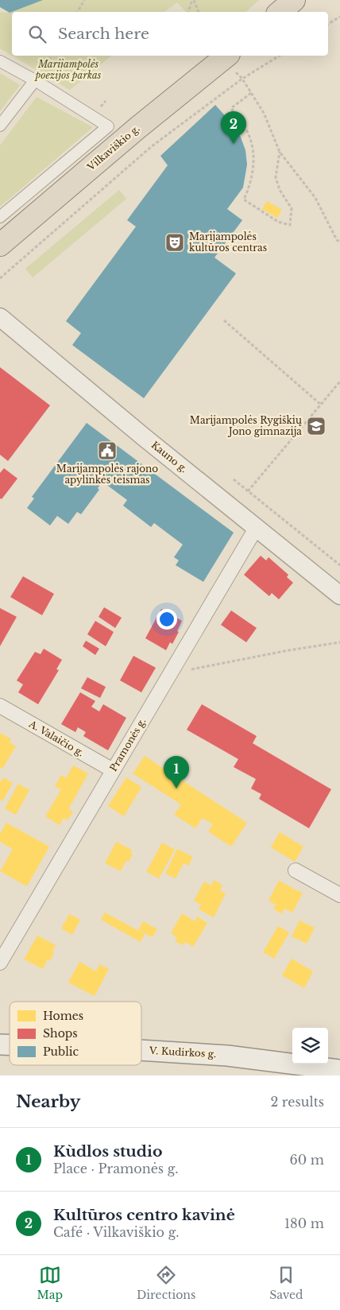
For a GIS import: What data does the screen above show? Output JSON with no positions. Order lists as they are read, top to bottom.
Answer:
{
  "streets": {
    "highway": ["Vilkaviškio g."],
    "main road": ["V. Kudirkos g."],
    "street": ["Kauno g.", "A. Valaičio g.", "Pramonės g."]
  },
  "crossings": [
    ["Kauno g.", "Pramonės g."],
    ["A. Valaičio g.", "Pramonės g."]
  ],
  "parks": ["Marijampolės poezijos parkas"],
  "places": {
    "theatre": ["Marijampolės kultūros centras"],
    "school or university": ["Marijampolės Rygiškių Jono gimnazija"],
    "public building": ["Marijampolės rajono apylinkės teismas"]
  },
  "legend": ["Homes", "Shops", "Public"],
  "page": {
    "search": "Search here",
    "pins": ["2", "1"],
    "heading": ["Nearby", "2 results"],
    "list": [
      {
        "mark": "1",
        "name": "Kùdlos studio",
        "note": "Place · Pramonės g.",
        "value": "60 m"
      },
      {
        "mark": "2",
        "name": "Kultūros centro kavinė",
        "note": "Café · Vilkaviškio g.",
        "value": "180 m"
      }
    ],
    "nav": ["Map", "Directions", "Saved"]
  }
}
